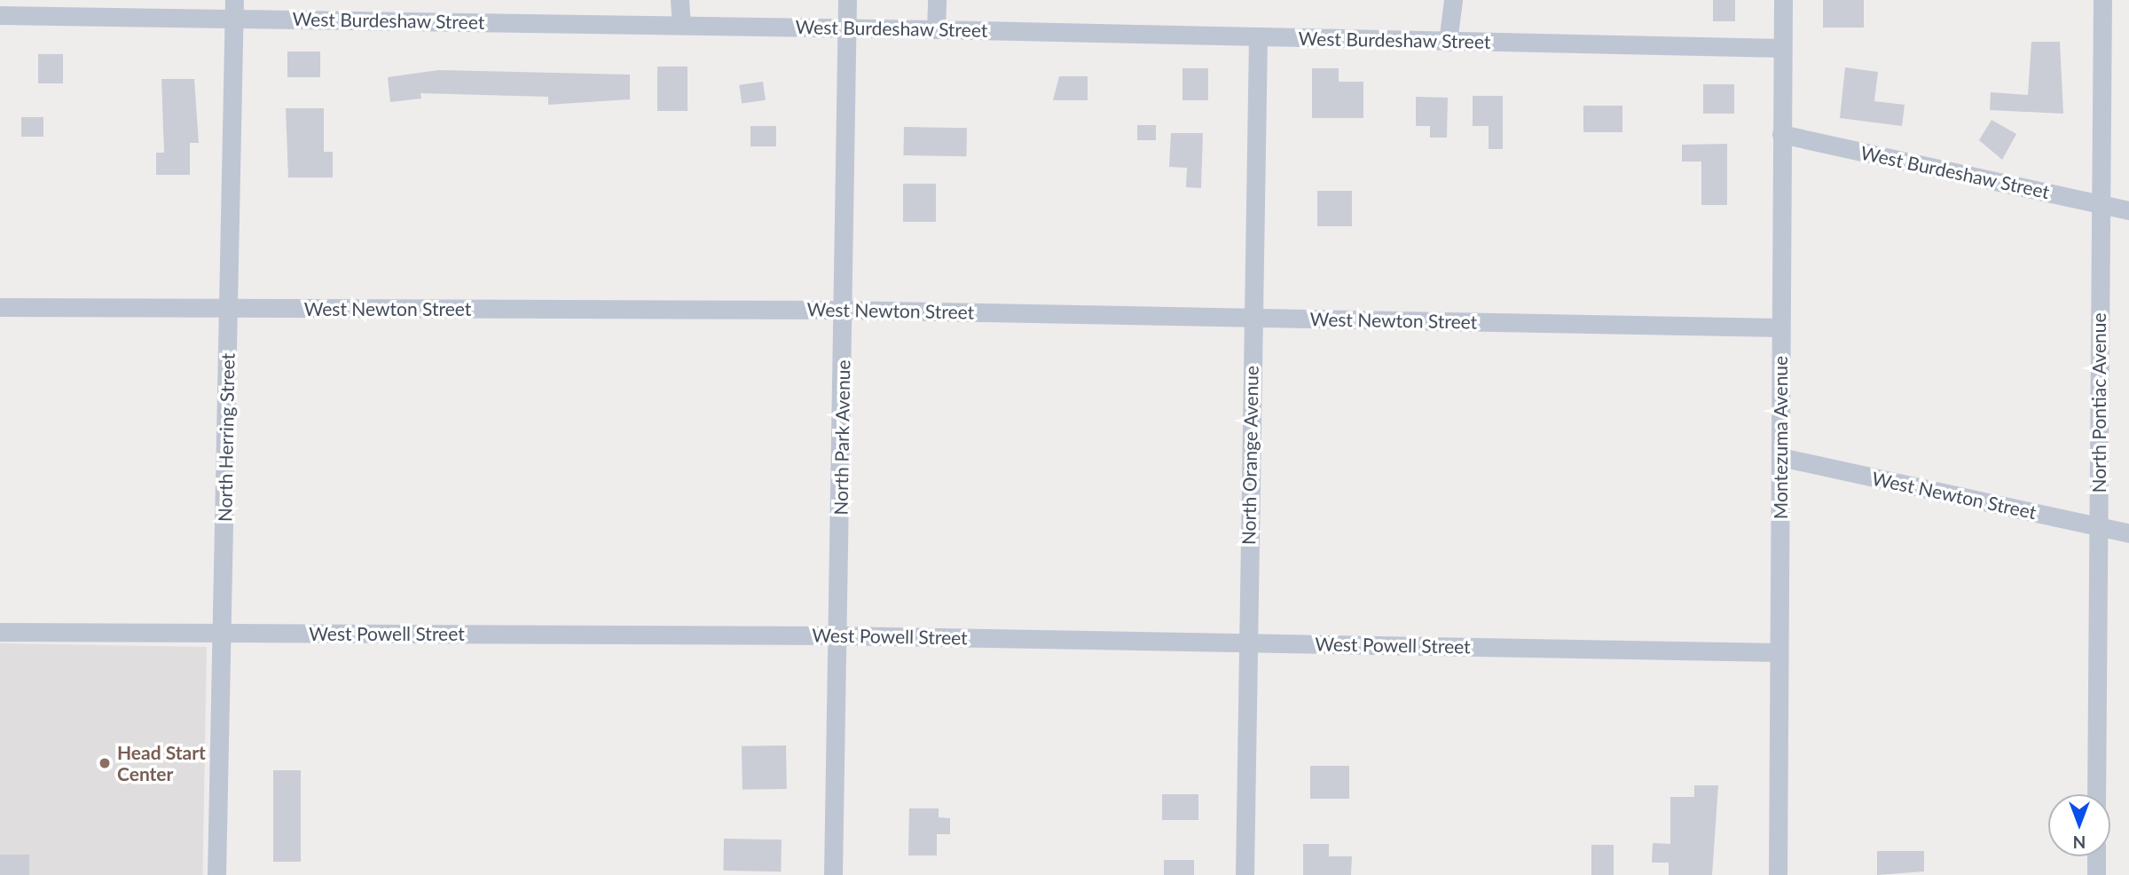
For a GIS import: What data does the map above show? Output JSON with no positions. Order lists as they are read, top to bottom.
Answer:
{
  "streets": {
    "street": [
      "West Burdeshaw Street",
      "West Newton Street",
      "North Pontiac Avenue",
      "North Herring Street",
      "North Park Avenue",
      "Montezuma Avenue",
      "North Orange Avenue",
      "West Powell Street"
    ]
  },
  "crossings": [
    ["West Burdeshaw Street", "North Pontiac Avenue"],
    ["West Burdeshaw Street", "North Herring Street"],
    ["West Burdeshaw Street", "North Park Avenue"],
    ["West Burdeshaw Street", "Montezuma Avenue"],
    ["West Burdeshaw Street", "North Orange Avenue"],
    ["West Newton Street", "North Pontiac Avenue"],
    ["West Newton Street", "North Herring Street"],
    ["West Newton Street", "North Park Avenue"],
    ["West Newton Street", "Montezuma Avenue"],
    ["West Newton Street", "North Orange Avenue"],
    ["North Herring Street", "West Powell Street"],
    ["North Park Avenue", "West Powell Street"],
    ["Montezuma Avenue", "West Powell Street"],
    ["North Orange Avenue", "West Powell Street"]
  ],
  "places": ["Head Start Center"],
  "north": "bottom"
}
